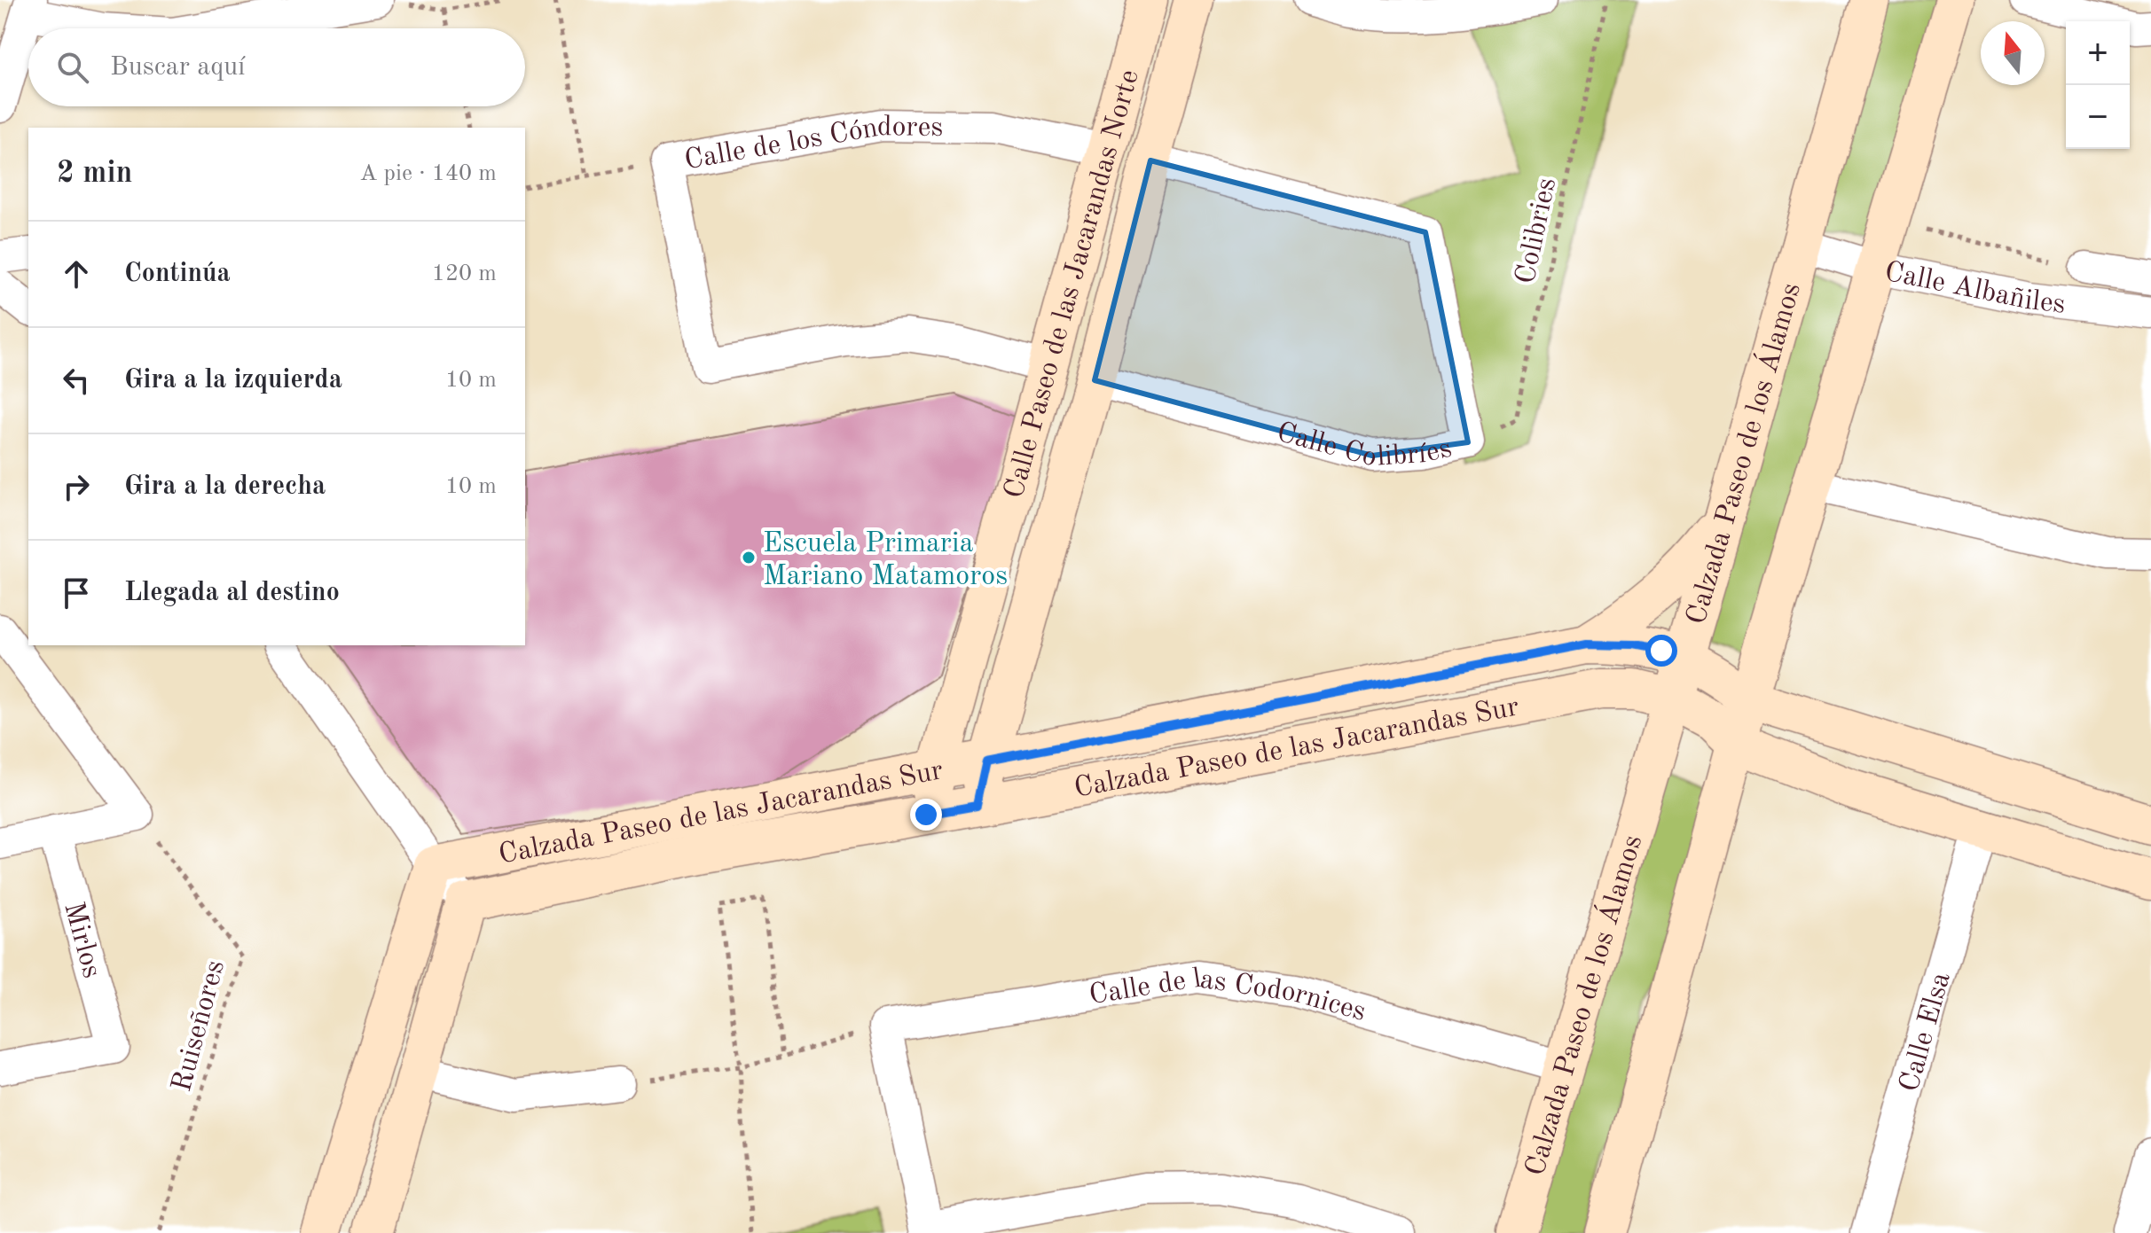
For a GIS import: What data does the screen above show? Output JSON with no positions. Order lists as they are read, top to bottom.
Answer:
{
  "streets": {
    "street": [
      "Calle de los Cóndores",
      "Calle Paseo de las Jacarandas Norte",
      "Calle Albañiles",
      "Calle Colibríes",
      "Calzada Paseo de los Álamos",
      "Calzada Paseo de las Jacarandas Sur",
      "Mirlos",
      "Calle de las Codornices",
      "Calle Elsa"
    ],
    "path": ["Colibries", "Ruiseñores"]
  },
  "crossings": [
    ["Calle de los Cóndores", "Calle Paseo de las Jacarandas Norte"],
    ["Colibries", "Calle Colibríes"],
    ["Calle Paseo de las Jacarandas Norte", "Calle Colibríes"],
    ["Calle Paseo de las Jacarandas Norte", "Calzada Paseo de las Jacarandas Sur"],
    ["Calle Albañiles", "Calzada Paseo de los Álamos"],
    ["Calzada Paseo de los Álamos", "Calzada Paseo de las Jacarandas Sur"],
    ["Calzada Paseo de los Álamos", "Calle de las Codornices"]
  ],
  "places": ["Escuela Primaria Mariano Matamoros"],
  "north": "top",
  "page": {
    "map_buttons": ["+", "−"],
    "search": "Buscar aquí",
    "heading": ["2 min", "A pie · 140 m"],
    "list": [
      ["Continúa", "120 m"],
      ["Gira a la izquierda", "10 m"],
      ["Gira a la derecha", "10 m"],
      "Llegada al destino"
    ]
  }
}
